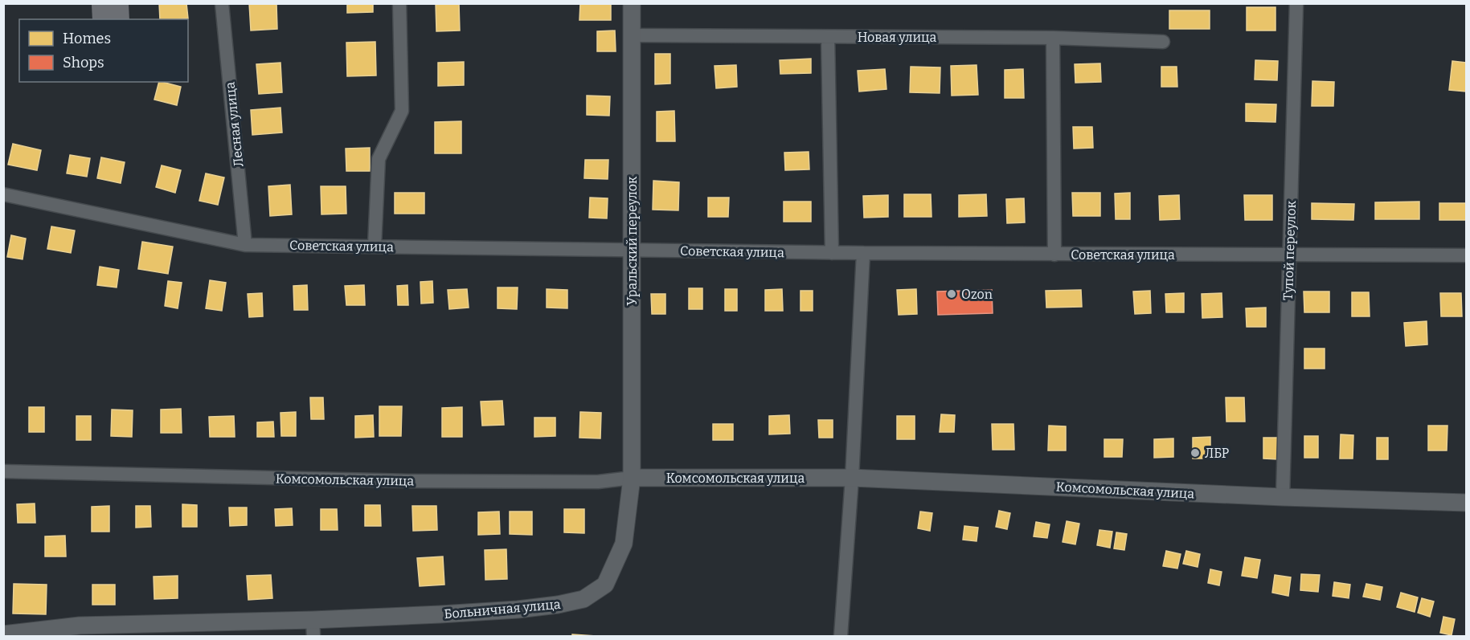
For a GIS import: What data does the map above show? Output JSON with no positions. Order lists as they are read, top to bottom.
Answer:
{
  "streets": {
    "street": [
      "Новая улица",
      "Лесная улица",
      "Уральский переулок",
      "Советская улица",
      "Тупой переулок",
      "Комсомольская улица",
      "Больничная улица"
    ]
  },
  "crossings": [
    ["Новая улица", "Уральский переулок"],
    ["Лесная улица", "Советская улица"],
    ["Уральский переулок", "Советская улица"],
    ["Уральский переулок", "Комсомольская улица"],
    ["Уральский переулок", "Больничная улица"],
    ["Советская улица", "Тупой переулок"],
    ["Тупой переулок", "Комсомольская улица"],
    ["Комсомольская улица", "Больничная улица"]
  ],
  "places": ["Ozon", "ЛБР"],
  "legend": ["Homes", "Shops"]
}
